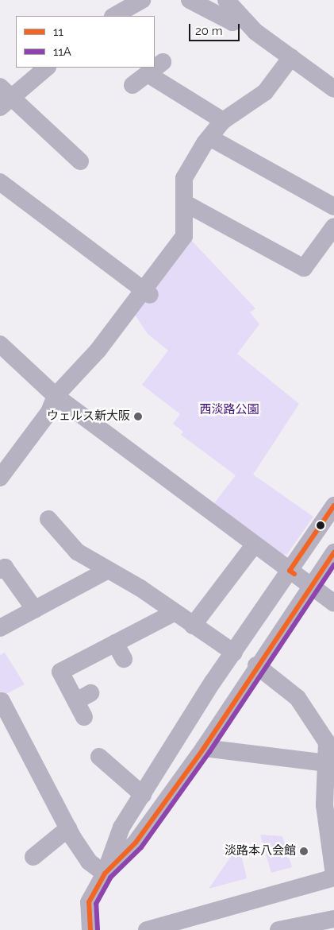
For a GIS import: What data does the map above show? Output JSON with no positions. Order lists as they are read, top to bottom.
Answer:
{
  "parks": ["西淡路公園"],
  "places": ["ウェルス新大阪", "淡路本八会館"],
  "lines": ["transit line 11", "transit line 11A"],
  "legend": ["11", "11A"],
  "scale_bar": "20 m"
}
